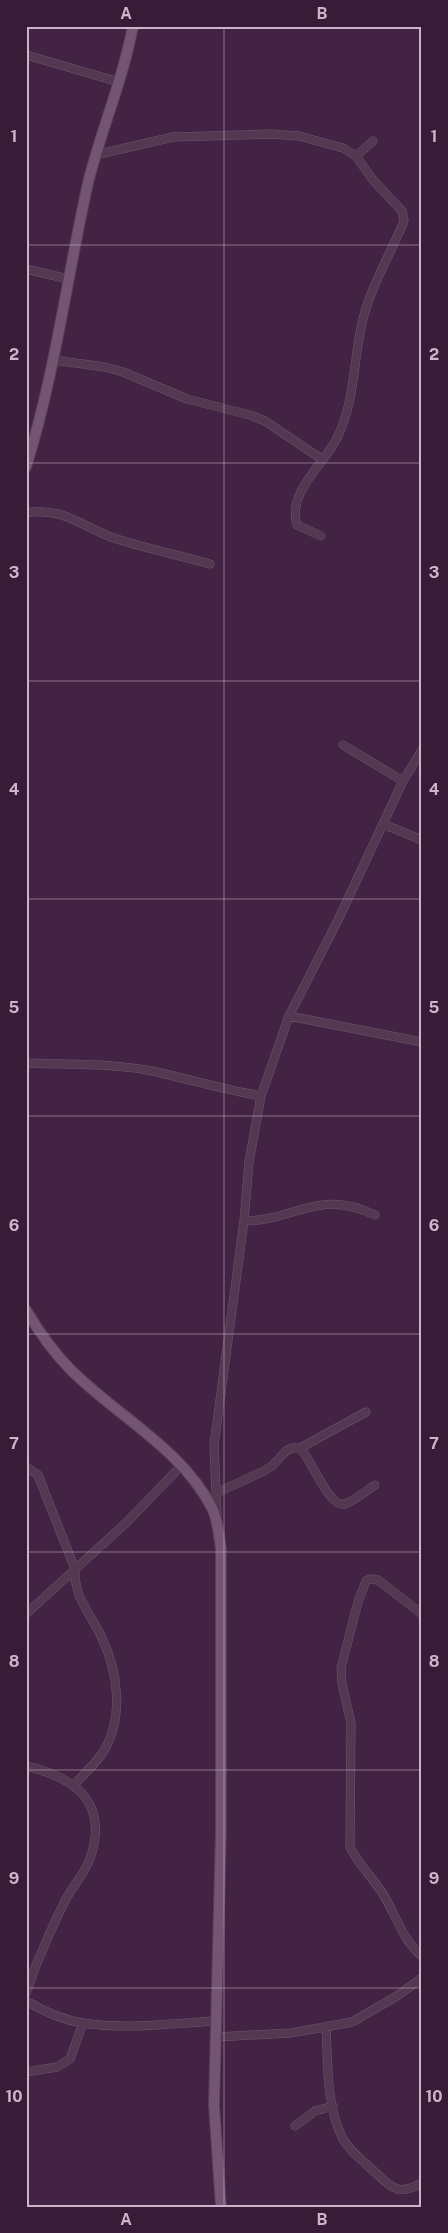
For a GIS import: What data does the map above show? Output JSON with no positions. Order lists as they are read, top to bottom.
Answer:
{
  "grid": {
    "columns": ["A", "B"],
    "rows": [
      "1",
      "2",
      "3",
      "4",
      "5",
      "6",
      "7",
      "8",
      "9",
      "10"
    ]
  }
}
